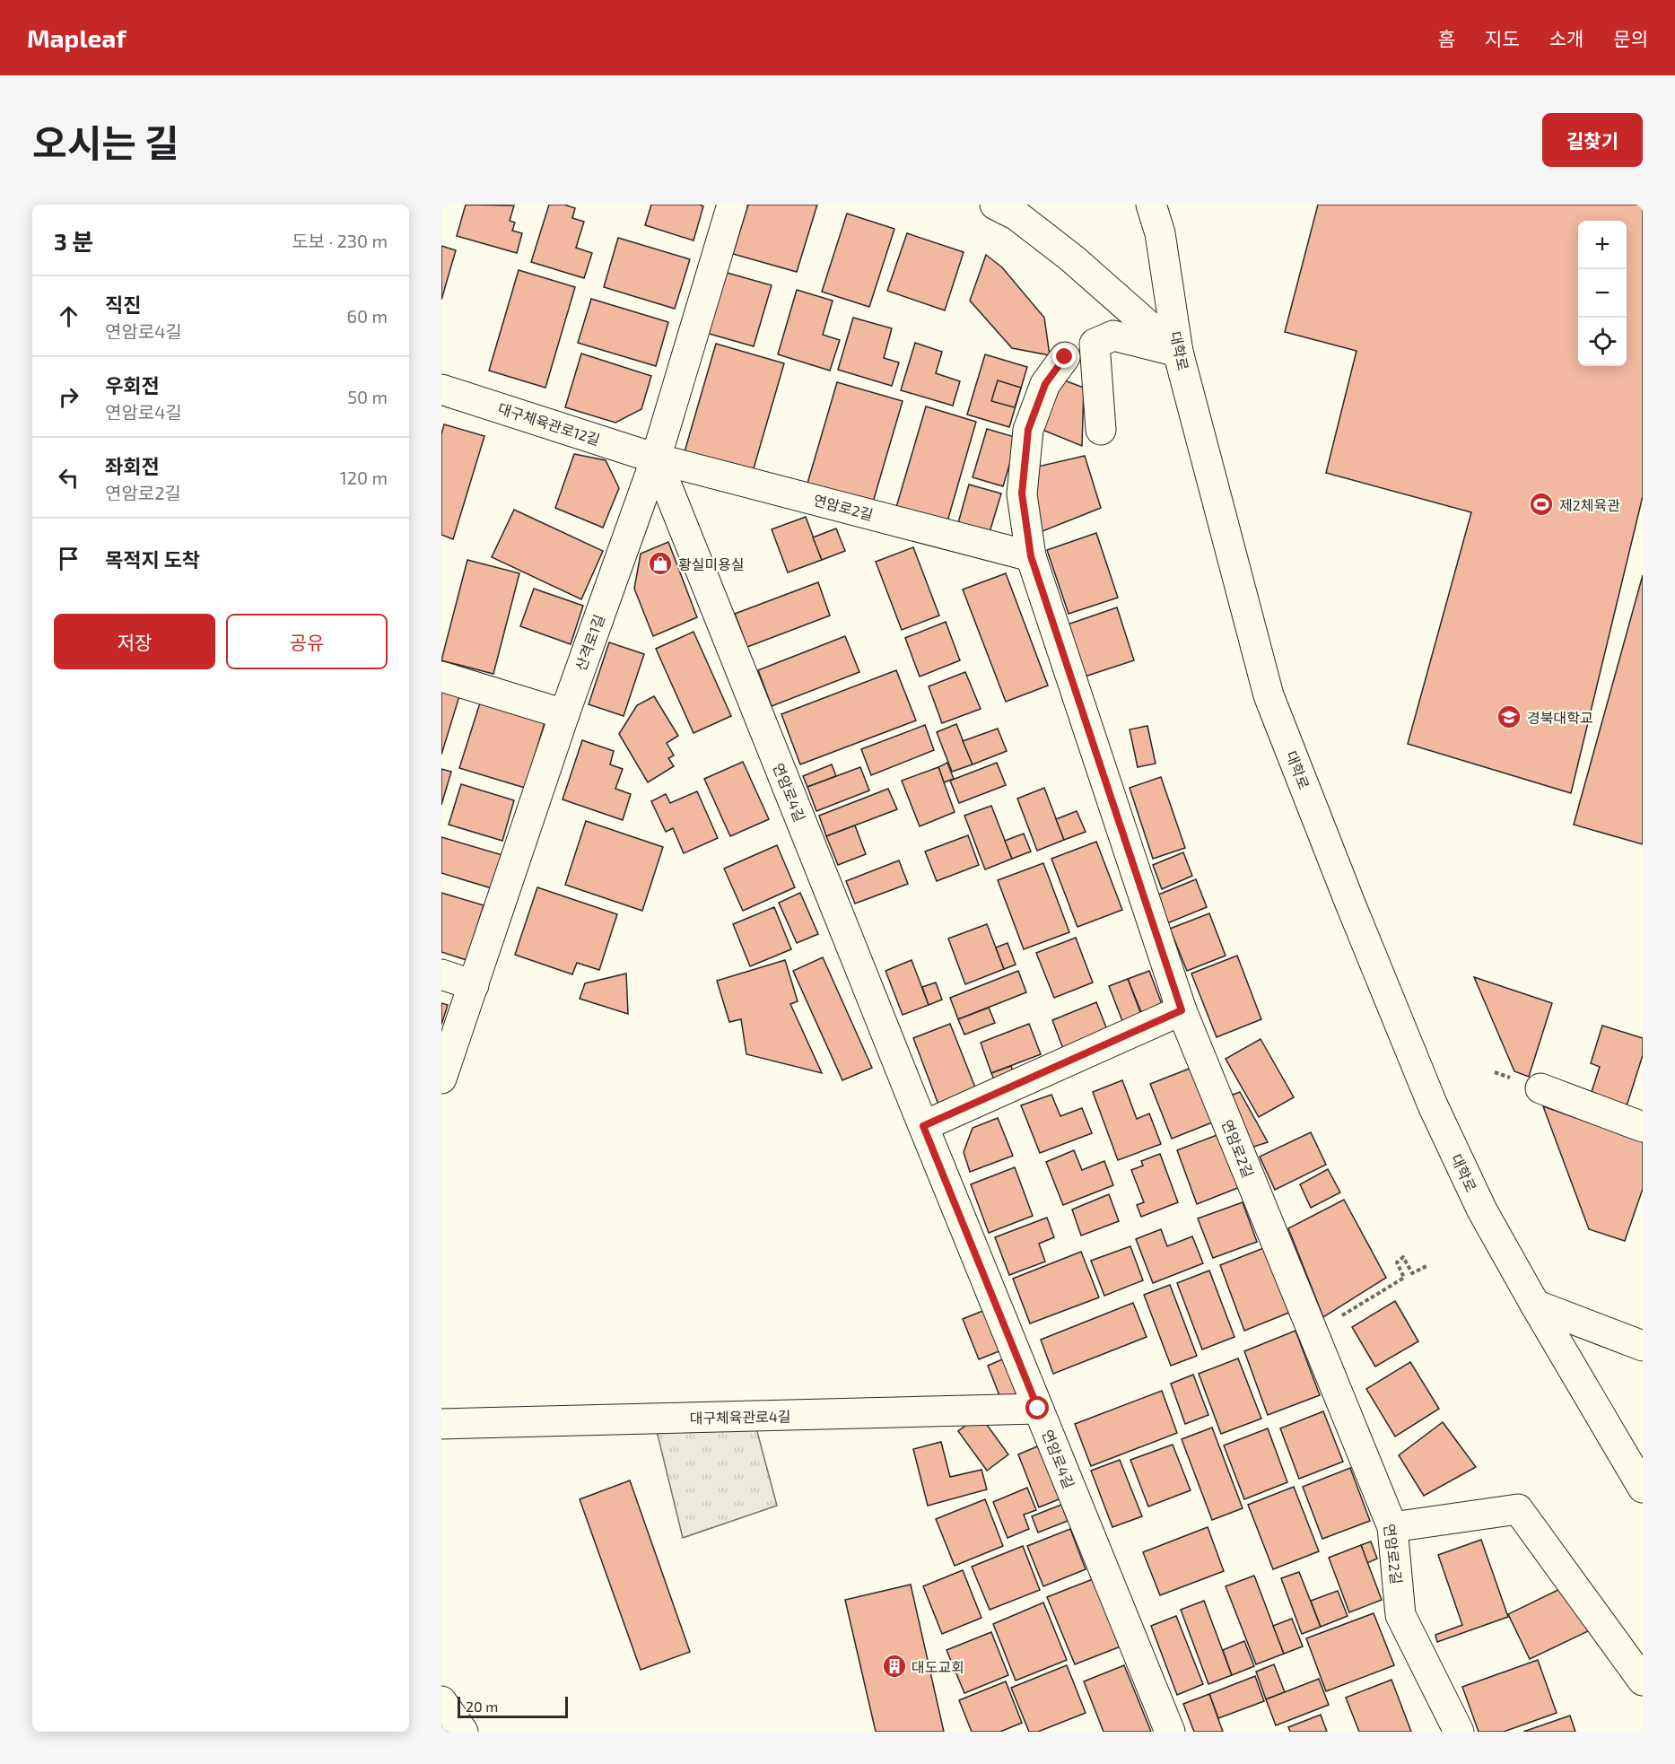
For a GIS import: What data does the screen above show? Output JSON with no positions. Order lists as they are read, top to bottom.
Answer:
{
  "streets": {
    "street": [
      "대학로",
      "대구체육관로12길",
      "연암로2길",
      "산격로1길",
      "연암로4길",
      "대구체육관로4길"
    ]
  },
  "crossings": [
    ["대구체육관로12길", "연암로2길"],
    ["대구체육관로12길", "산격로1길"],
    ["대구체육관로12길", "연암로4길"],
    ["연암로2길", "산격로1길"],
    ["연암로2길", "연암로4길"],
    ["산격로1길", "연암로4길"],
    ["연암로4길", "대구체육관로4길"]
  ],
  "places": {
    "sports": ["제2체육관"],
    "shop": ["황실미용실"],
    "school or university": ["경북대학교"],
    "building": ["대도교회"]
  },
  "scale_bar": "20 m",
  "page": {
    "header": "Mapleaf",
    "nav": [
      "홈",
      "지도",
      "소개",
      "문의"
    ],
    "title": "오시는 길",
    "buttons": [
      "길찾기",
      ["저장", "공유"]
    ],
    "heading": ["3 분", "도보 · 230 m"],
    "map_buttons": ["+", "−"],
    "list": [
      ["직진", "연암로4길", "60 m"],
      ["우회전", "연암로4길", "50 m"],
      ["좌회전", "연암로2길", "120 m"],
      "목적지 도착"
    ],
    "scale": "20 m"
  }
}
